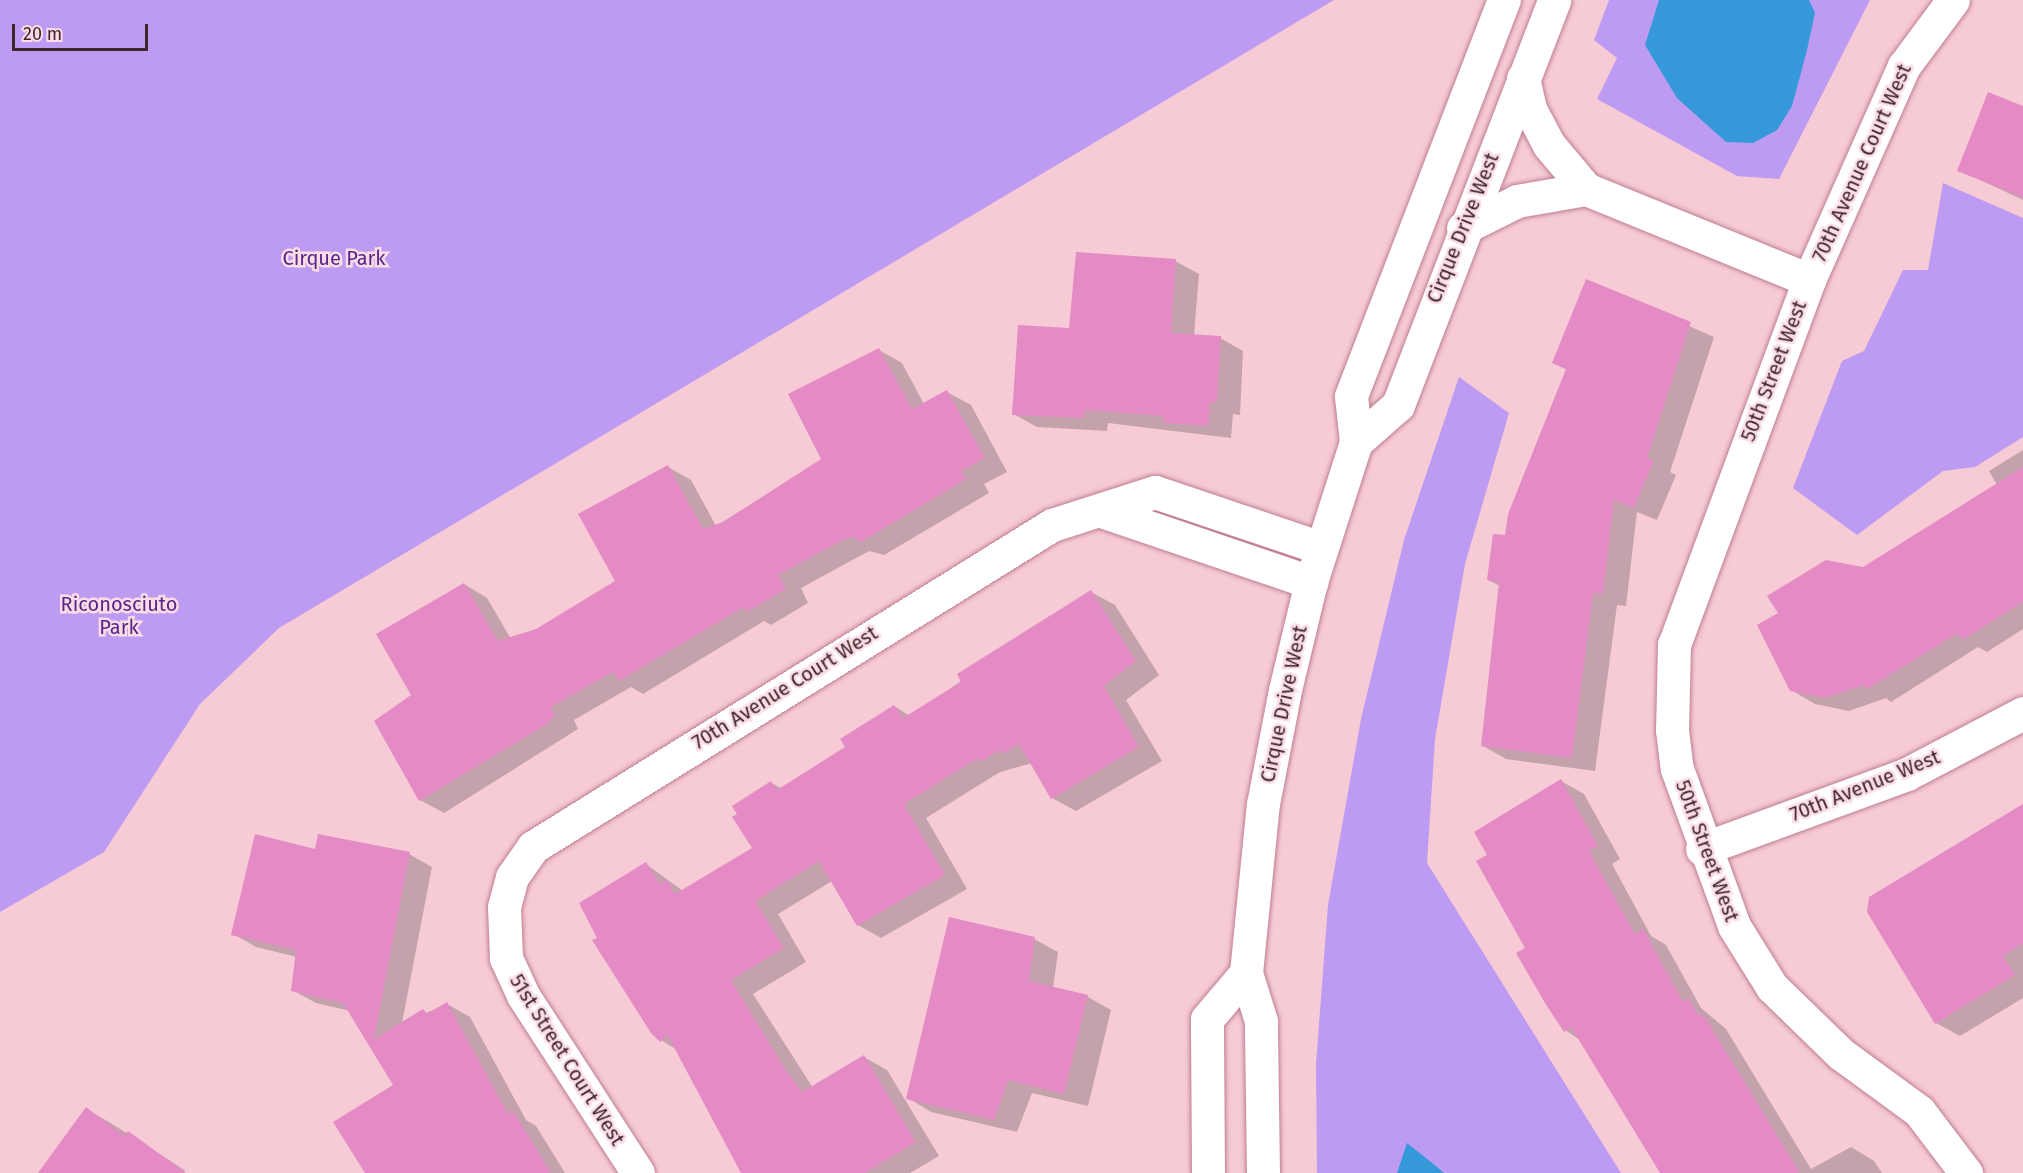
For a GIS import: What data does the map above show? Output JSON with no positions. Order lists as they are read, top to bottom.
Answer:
{
  "streets": {
    "street": [
      "70th Avenue Court West",
      "Cirque Drive West",
      "50th Street West",
      "70th Avenue West",
      "51st Street Court West"
    ]
  },
  "crossings": [
    ["70th Avenue Court West", "Cirque Drive West"],
    ["70th Avenue Court West", "50th Street West"],
    ["70th Avenue Court West", "51st Street Court West"],
    ["50th Street West", "70th Avenue West"]
  ],
  "parks": ["Cirque Park", "Riconosciuto Park"],
  "scale_bar": "20 m"
}
